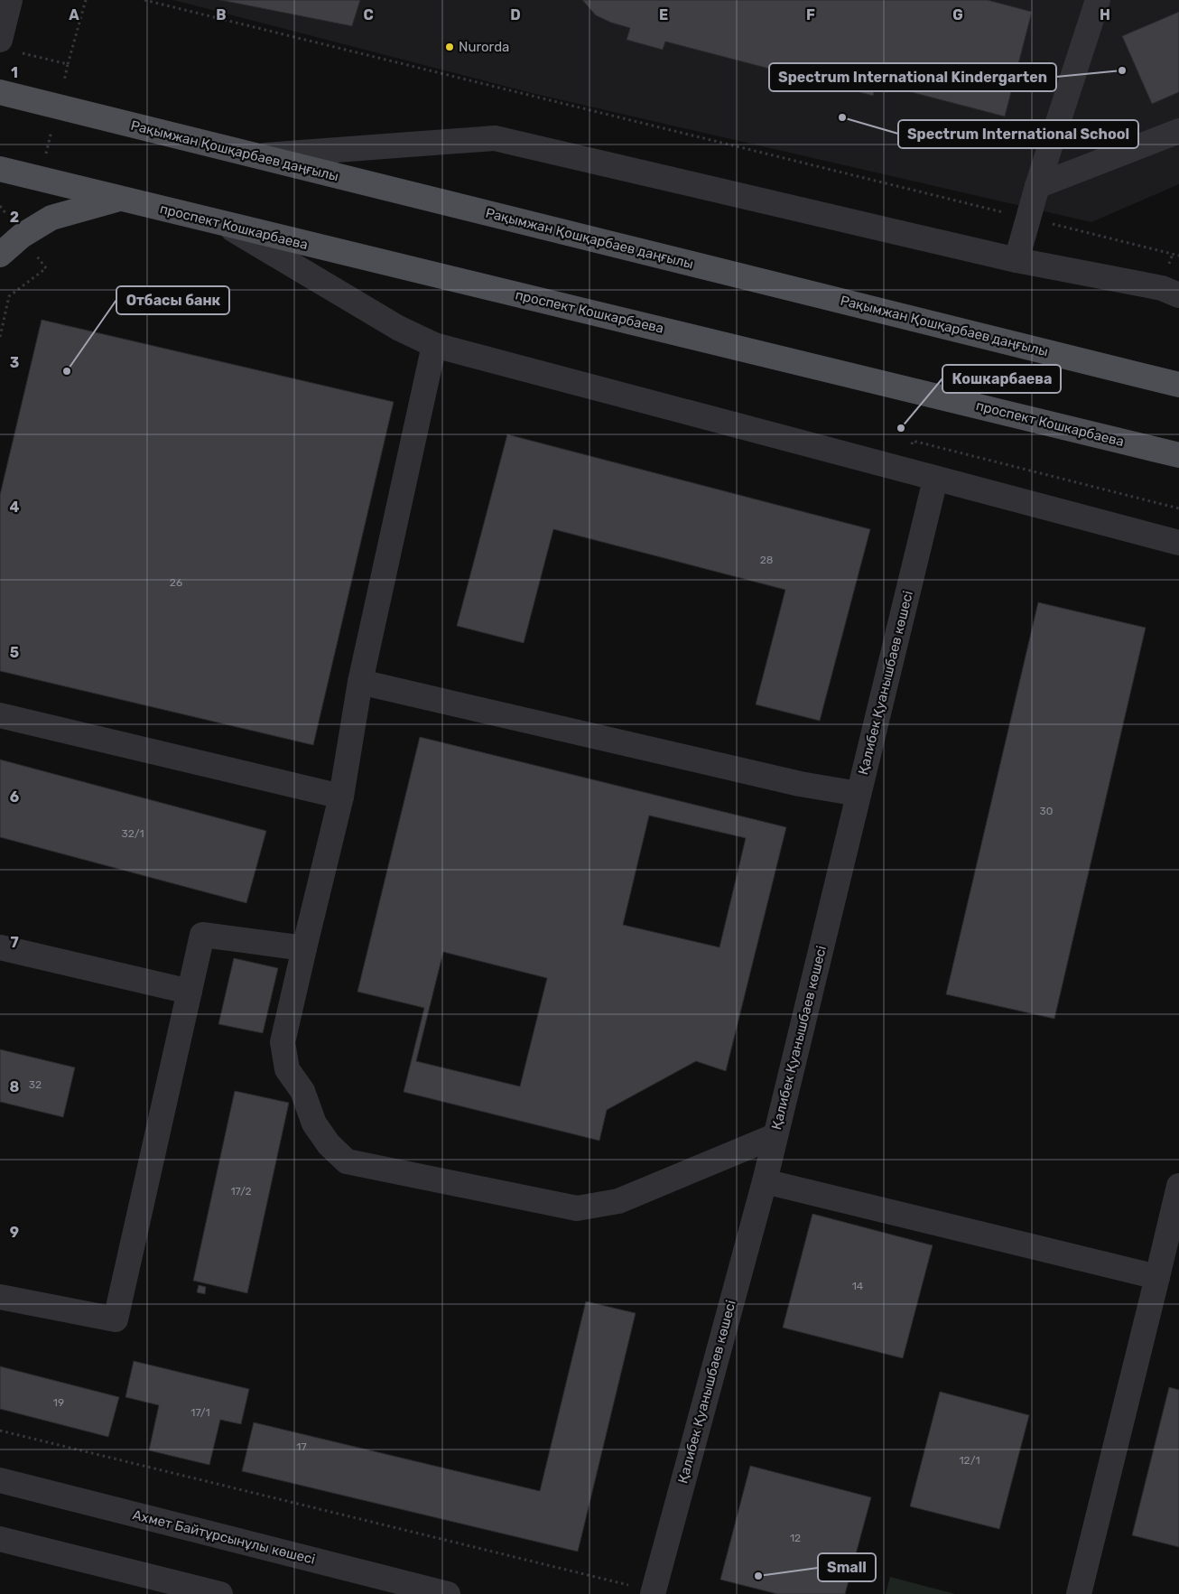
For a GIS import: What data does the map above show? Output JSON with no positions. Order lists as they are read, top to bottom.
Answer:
{
  "streets": {
    "main road": ["Рақымжан Қошқарбаев даңғылы", "проспект Кошкарбаева"],
    "street": ["Қалибек Қуанышбаев көшесі", "Ахмет Байтұрсынұлы көшесі"]
  },
  "places": [
    "Nurorda",
    "Spectrum International Kindergarten",
    "Spectrum International School",
    "Отбасы банк",
    "Кошкарбаева",
    "Small"
  ],
  "house_numbers": [
    "28",
    "26",
    "30",
    "32/1",
    "32",
    "17/2",
    "14",
    "19",
    "17/1",
    "17",
    "12/1",
    "12"
  ],
  "grid": {
    "columns": [
      "A",
      "B",
      "C",
      "D",
      "E",
      "F",
      "G",
      "H"
    ],
    "rows": [
      "1",
      "2",
      "3",
      "4",
      "5",
      "6",
      "7",
      "8",
      "9"
    ]
  }
}
